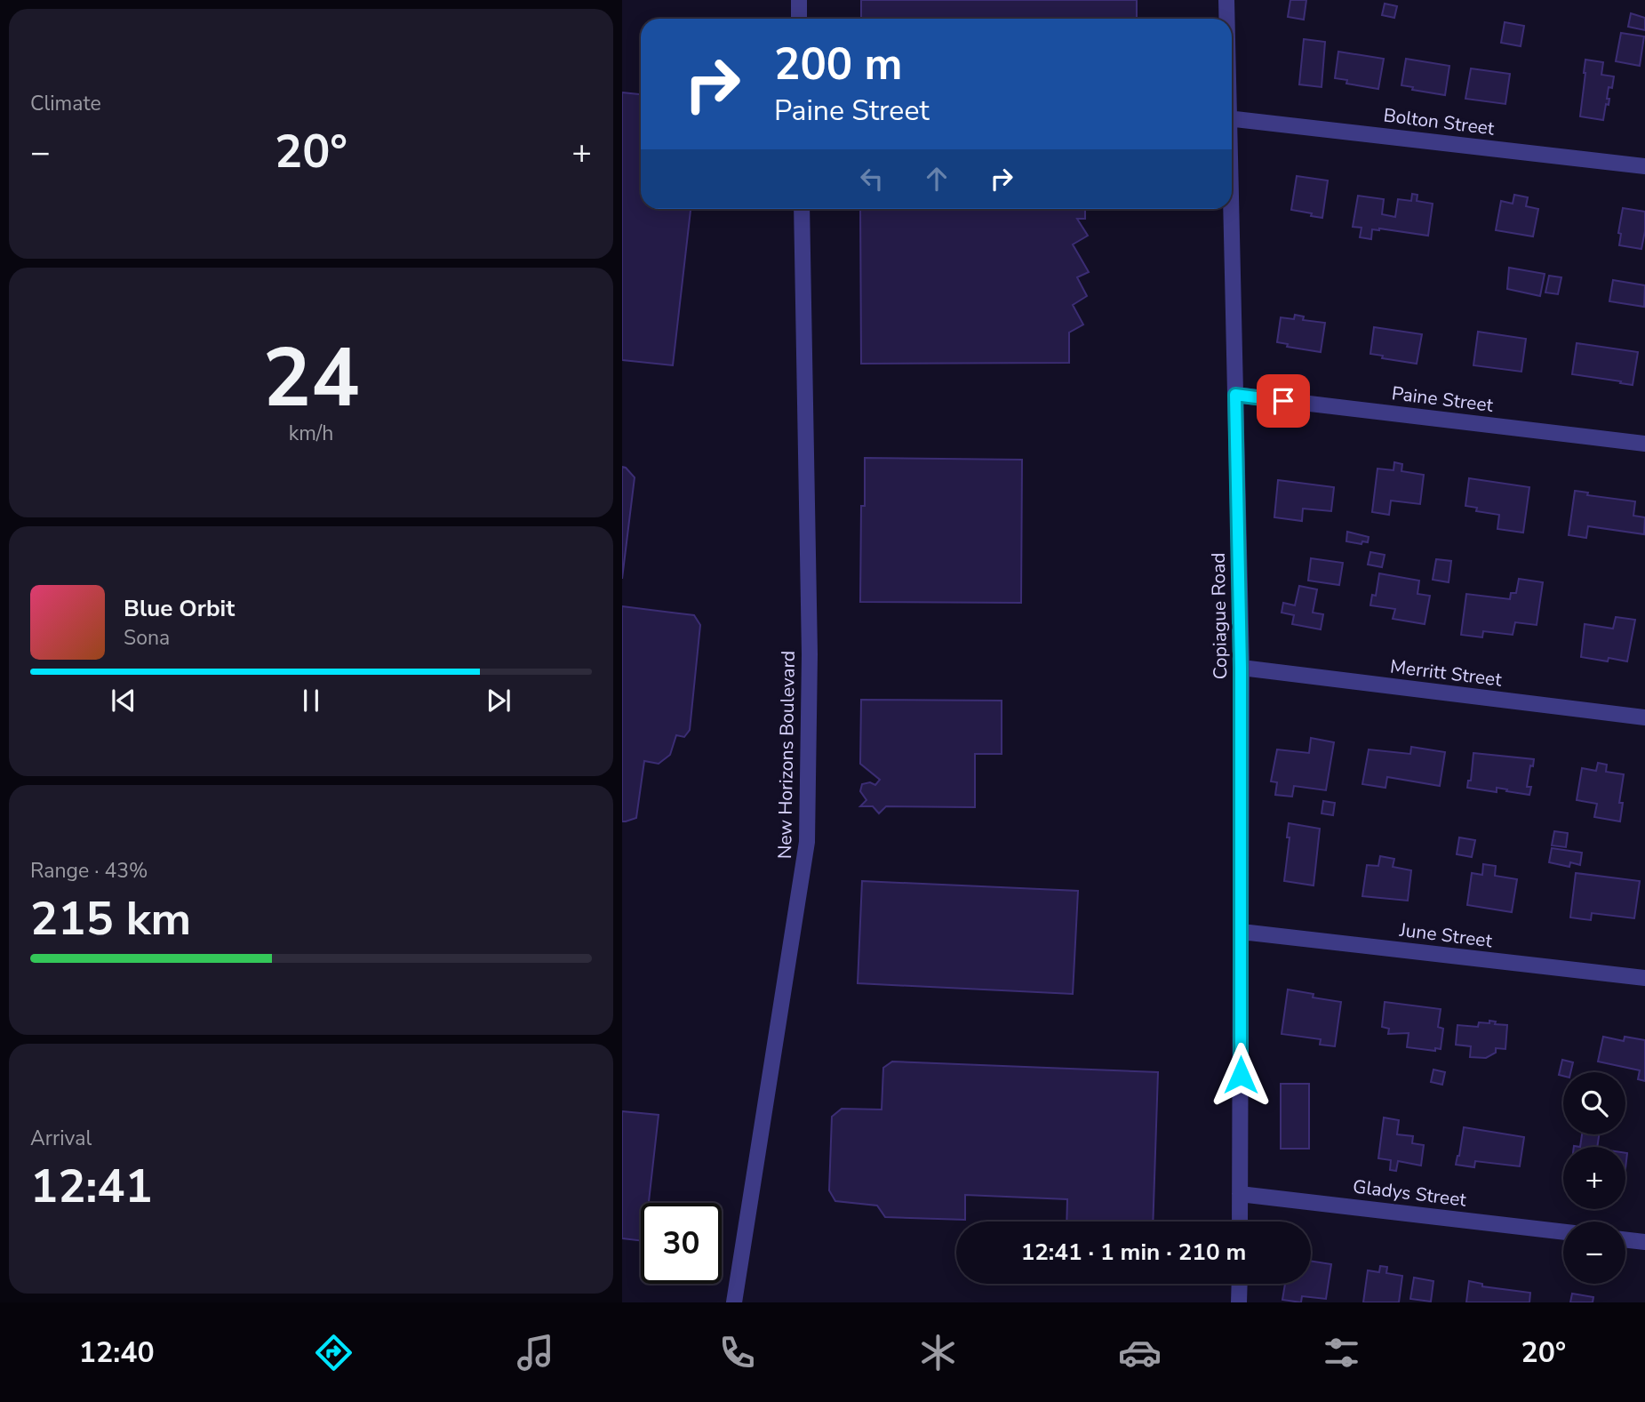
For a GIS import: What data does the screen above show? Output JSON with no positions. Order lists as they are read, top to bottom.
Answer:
{
  "streets": {
    "street": [
      "Bolton Street",
      "Paine Street",
      "Copiague Road",
      "Merritt Street",
      "New Horizons Boulevard",
      "June Street",
      "Gladys Street"
    ]
  },
  "crossings": [
    ["Paine Street", "Copiague Road"],
    ["Copiague Road", "Merritt Street"],
    ["Copiague Road", "June Street"],
    ["Copiague Road", "Gladys Street"]
  ],
  "page": {
    "tile": [
      "Climate",
      ["24", "km/h"],
      ["Range · 43%", "215 km"],
      ["Arrival", "12:41"]
    ],
    "turn": ["200 m", "Paine Street"],
    "heat": ["−", "20°", "+"],
    "song": ["Blue Orbit", "Sona"],
    "map_buttons": ["+", "−"],
    "limit": "30",
    "trip": "12:41 · 1 min · 210 m",
    "tabs": ["12:40", "20°"]
  }
}
